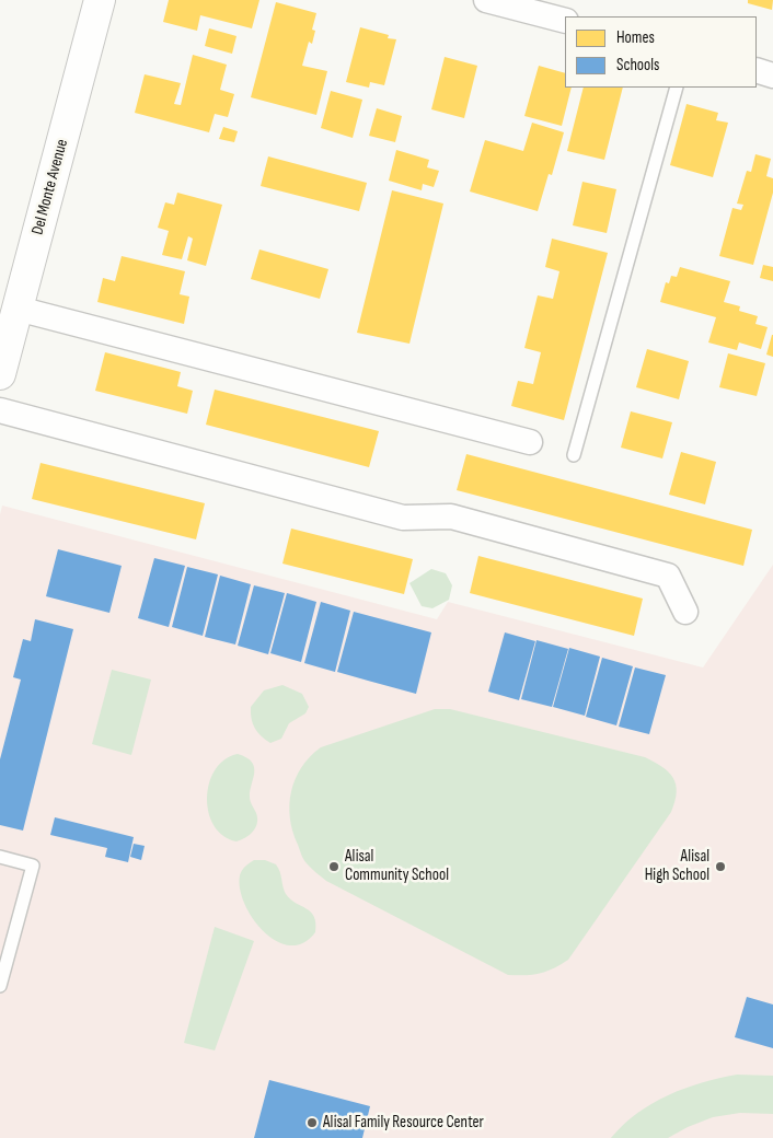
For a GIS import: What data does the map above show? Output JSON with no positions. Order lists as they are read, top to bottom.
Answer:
{
  "streets": {
    "street": ["Del Monte Avenue"]
  },
  "places": ["Alisal Community School", "Alisal High School", "Alisal Family Resource Center"],
  "legend": ["Homes", "Schools"]
}
